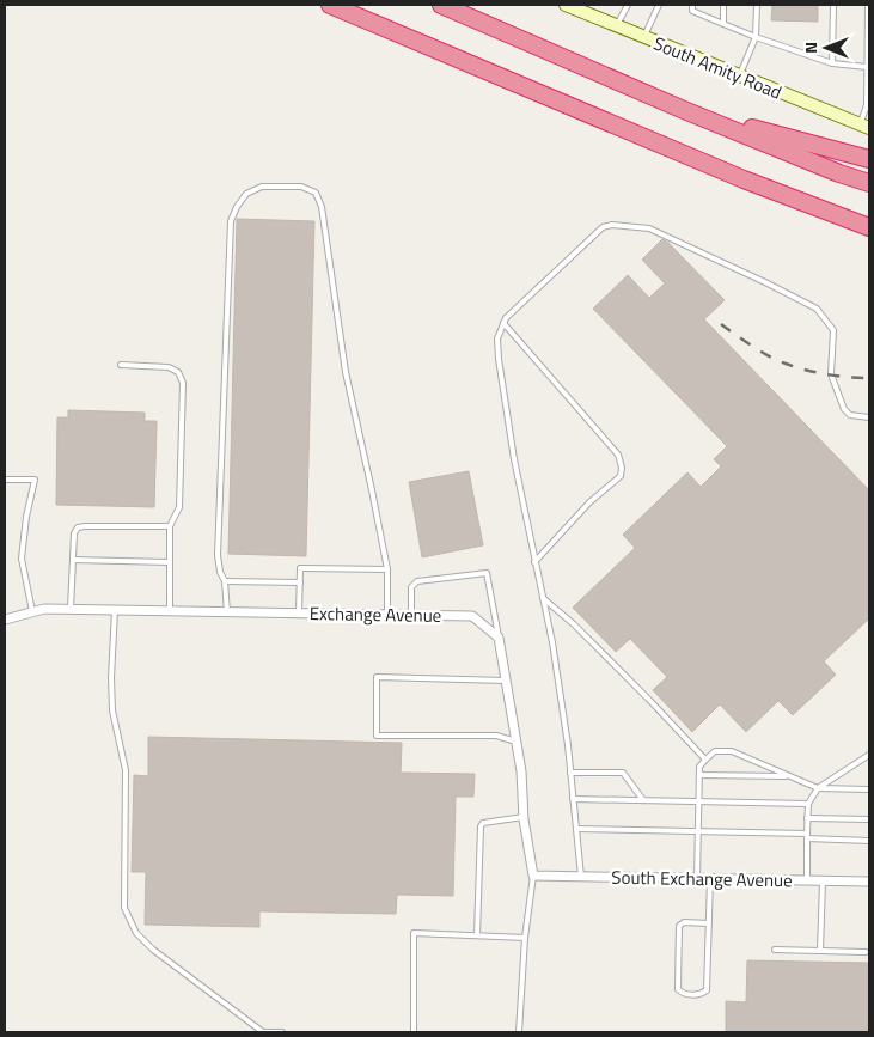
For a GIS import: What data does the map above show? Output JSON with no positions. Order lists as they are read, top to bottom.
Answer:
{
  "streets": {
    "main road": ["South Amity Road"],
    "street": ["Exchange Avenue", "South Exchange Avenue"]
  },
  "north": "left"
}
